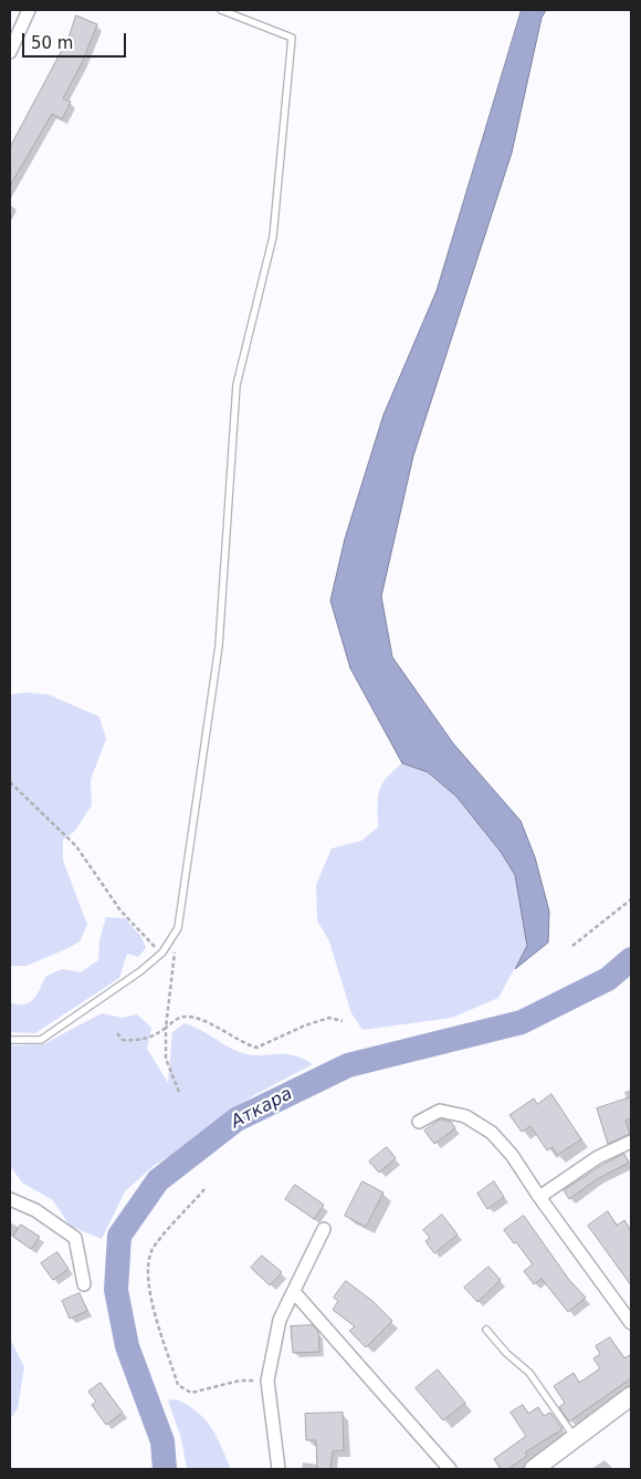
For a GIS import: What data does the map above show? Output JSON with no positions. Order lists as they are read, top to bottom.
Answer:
{
  "water": ["Аткара"],
  "scale_bar": "50 m"
}
